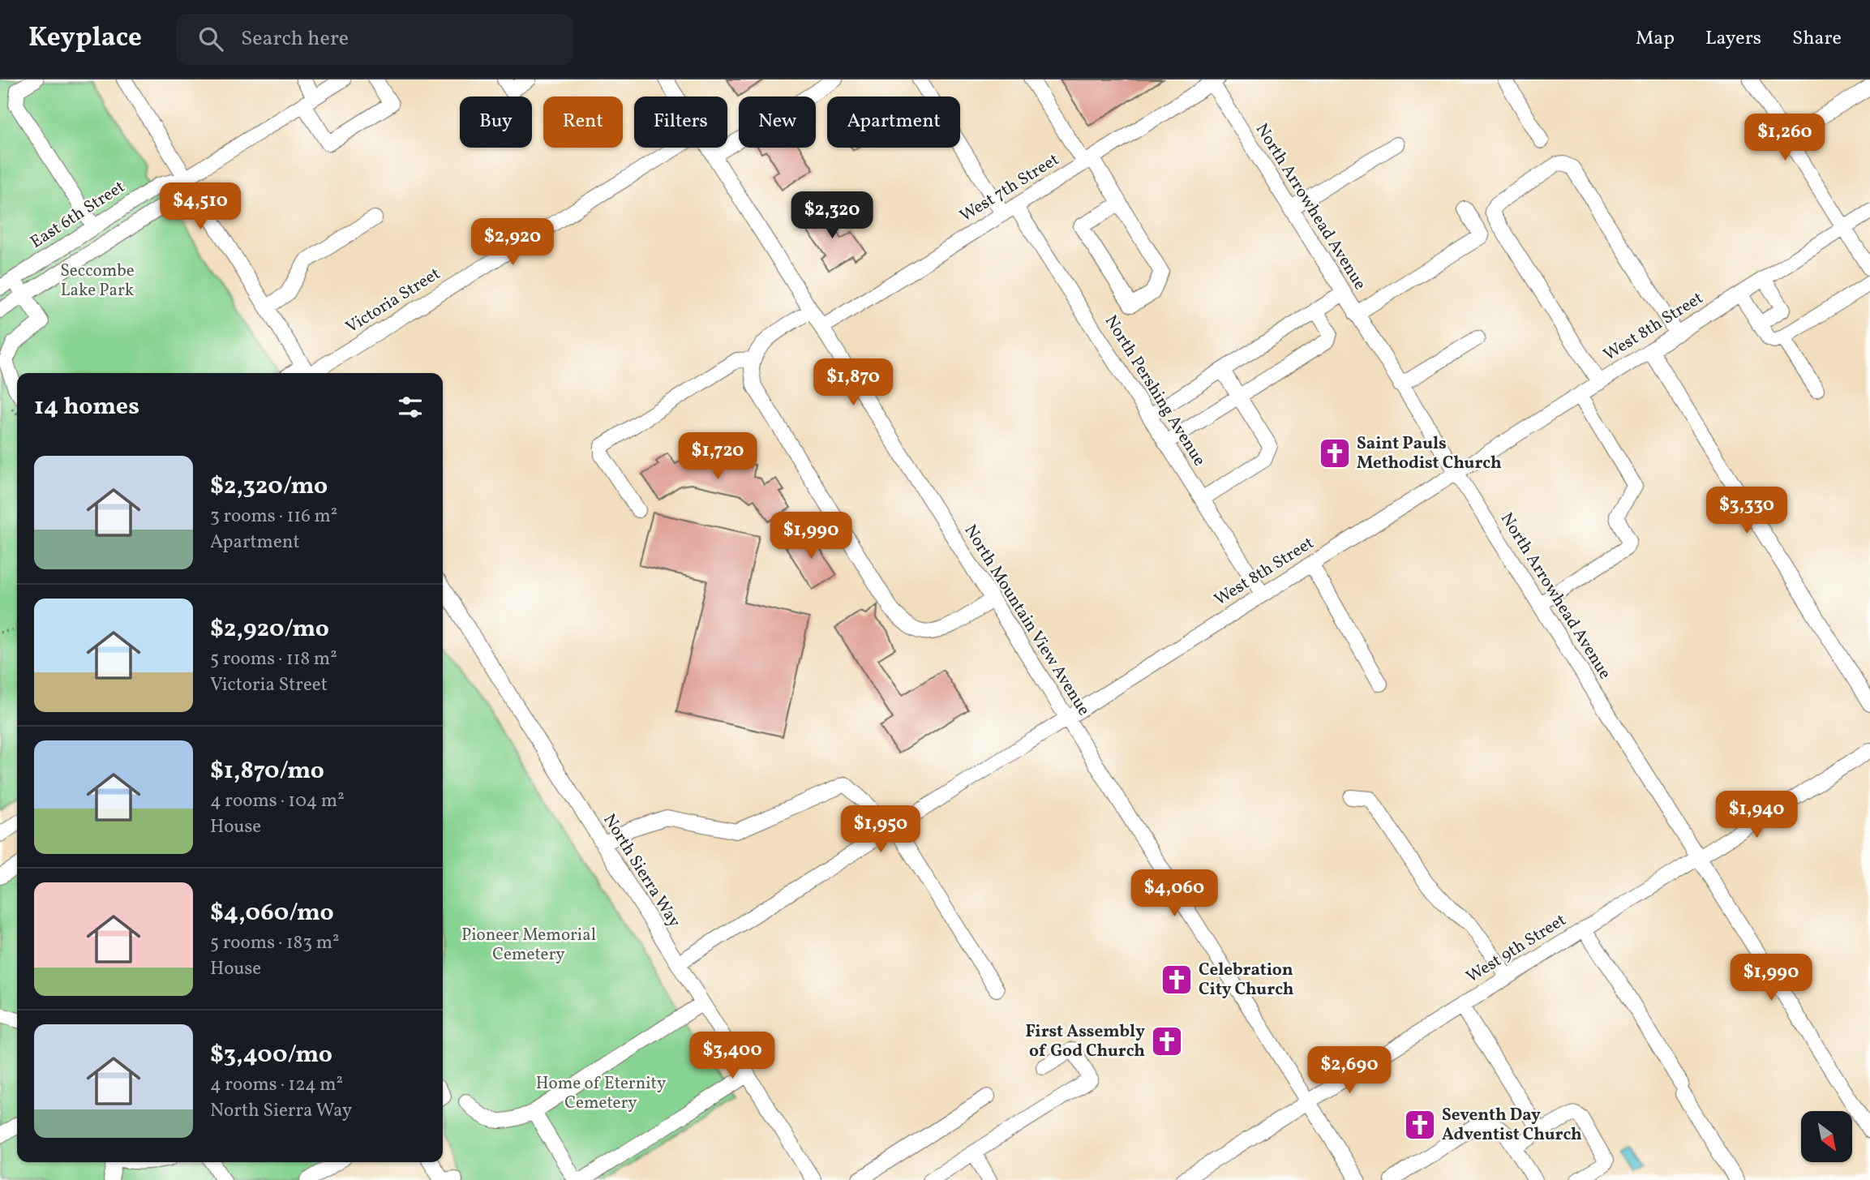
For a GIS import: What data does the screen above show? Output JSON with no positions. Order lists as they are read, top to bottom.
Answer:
{
  "streets": {
    "street": [
      "West 7th Street",
      "North Arrowhead Avenue",
      "East 6th Street",
      "Victoria Street",
      "West 8th Street",
      "North Pershing Avenue",
      "North Mountain View Avenue",
      "North Sierra Way",
      "West 9th Street"
    ]
  },
  "crossings": [
    ["West 7th Street", "North Arrowhead Avenue"],
    ["West 7th Street", "North Pershing Avenue"],
    ["West 7th Street", "North Mountain View Avenue"],
    ["North Arrowhead Avenue", "West 8th Street"],
    ["North Arrowhead Avenue", "West 9th Street"],
    ["West 8th Street", "North Pershing Avenue"],
    ["West 8th Street", "North Mountain View Avenue"],
    ["West 8th Street", "North Sierra Way"],
    ["North Mountain View Avenue", "West 9th Street"]
  ],
  "parks": ["Seccombe Lake Park", "Pioneer Memorial Cemetery", "Home of Eternity Cemetery"],
  "places": {
    "church": [
      "Saint Pauls Methodist Church",
      "Celebration City Church",
      "First Assembly of God Church",
      "Seventh Day Adventist Church"
    ]
  },
  "north": "bottom right",
  "page": {
    "header": "Keyplace",
    "search": "Search here",
    "nav": ["Map", "Layers", "Share"],
    "chip": [
      "Buy",
      "Rent",
      "Filters",
      "New",
      "Apartment"
    ],
    "price": [
      "$1,260",
      "$4,510",
      "$2,320",
      "$2,920",
      "$1,870",
      "$1,720",
      "$3,330",
      "$1,990",
      "$1,940",
      "$1,950",
      "$4,060",
      "$1,990",
      "$3,400",
      "$2,690"
    ],
    "heading": "14 homes",
    "list": [
      {
        "name": "$2,320/mo",
        "note": "3 rooms · 116 m² · Apartment"
      },
      {
        "name": "$2,920/mo",
        "note": "5 rooms · 118 m² · Victoria Street"
      },
      {
        "name": "$1,870/mo",
        "note": "4 rooms · 104 m² · House"
      },
      {
        "name": "$4,060/mo",
        "note": "5 rooms · 183 m² · House"
      },
      {
        "name": "$3,400/mo",
        "note": "4 rooms · 124 m² · North Sierra Way"
      }
    ]
  }
}
